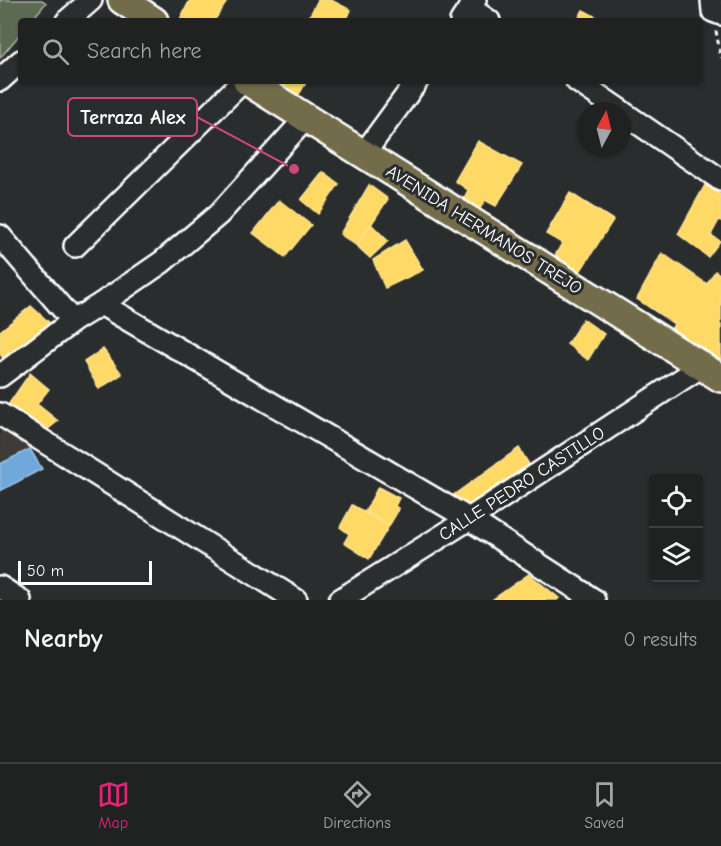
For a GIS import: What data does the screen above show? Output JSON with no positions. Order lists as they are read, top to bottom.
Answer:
{
  "streets": {
    "main road": ["AVENIDA HERMANOS TREJO"],
    "street": ["CALLE PEDRO CASTILLO"]
  },
  "crossings": [
    ["AVENIDA HERMANOS TREJO", "CALLE PEDRO CASTILLO"]
  ],
  "places": ["Terraza Alex"],
  "scale_bar": "50 m",
  "north": "top",
  "page": {
    "search": "Search here",
    "scale": "50 m",
    "heading": ["Nearby", "0 results"],
    "nav": ["Map", "Directions", "Saved"]
  }
}
